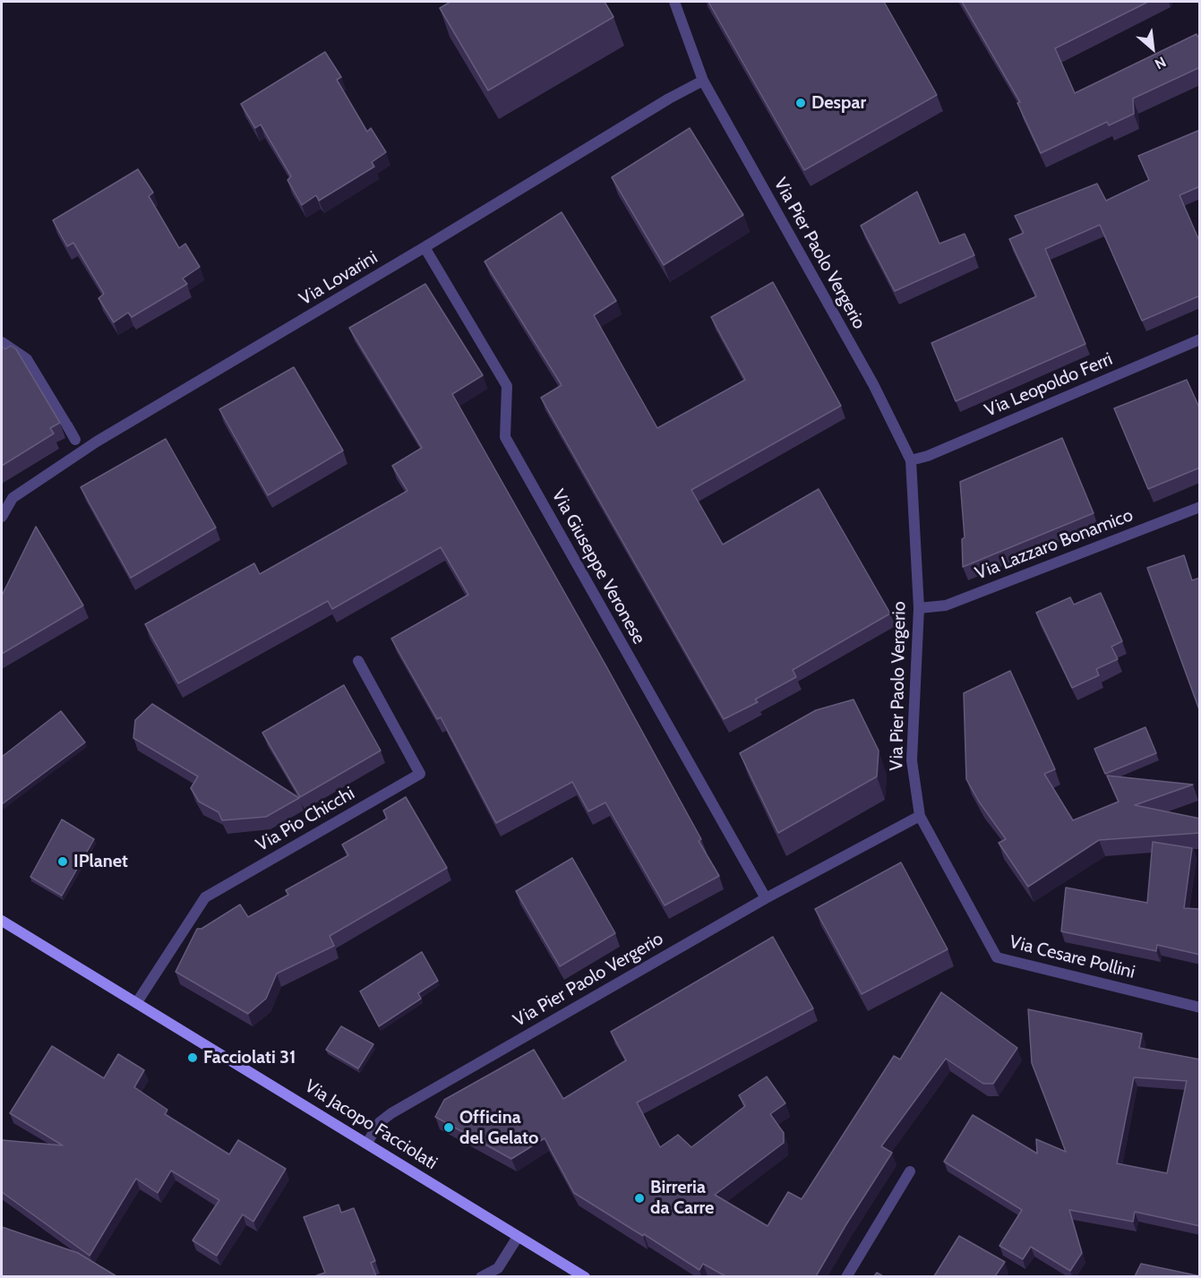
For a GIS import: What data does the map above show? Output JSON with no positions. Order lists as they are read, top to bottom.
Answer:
{
  "streets": {
    "main road": ["Via Jacopo Facciolati"],
    "street": [
      "Via Pier Paolo Vergerio",
      "Via Lovarini",
      "Via Leopoldo Ferri",
      "Via Lazzaro Bonamico",
      "Via Giuseppe Veronese",
      "Via Pio Chicchi",
      "Via Cesare Pollini"
    ]
  },
  "crossings": [
    ["Via Pier Paolo Vergerio", "Via Lovarini"],
    ["Via Pier Paolo Vergerio", "Via Leopoldo Ferri"],
    ["Via Pier Paolo Vergerio", "Via Lazzaro Bonamico"],
    ["Via Pier Paolo Vergerio", "Via Giuseppe Veronese"],
    ["Via Pier Paolo Vergerio", "Via Cesare Pollini"],
    ["Via Pier Paolo Vergerio", "Via Jacopo Facciolati"],
    ["Via Lovarini", "Via Giuseppe Veronese"],
    ["Via Pio Chicchi", "Via Jacopo Facciolati"]
  ],
  "places": [
    "Despar",
    "IPlanet",
    "Facciolati 31",
    "Officina del Gelato",
    "Birreria da Carre"
  ],
  "north": "bottom right"
}
